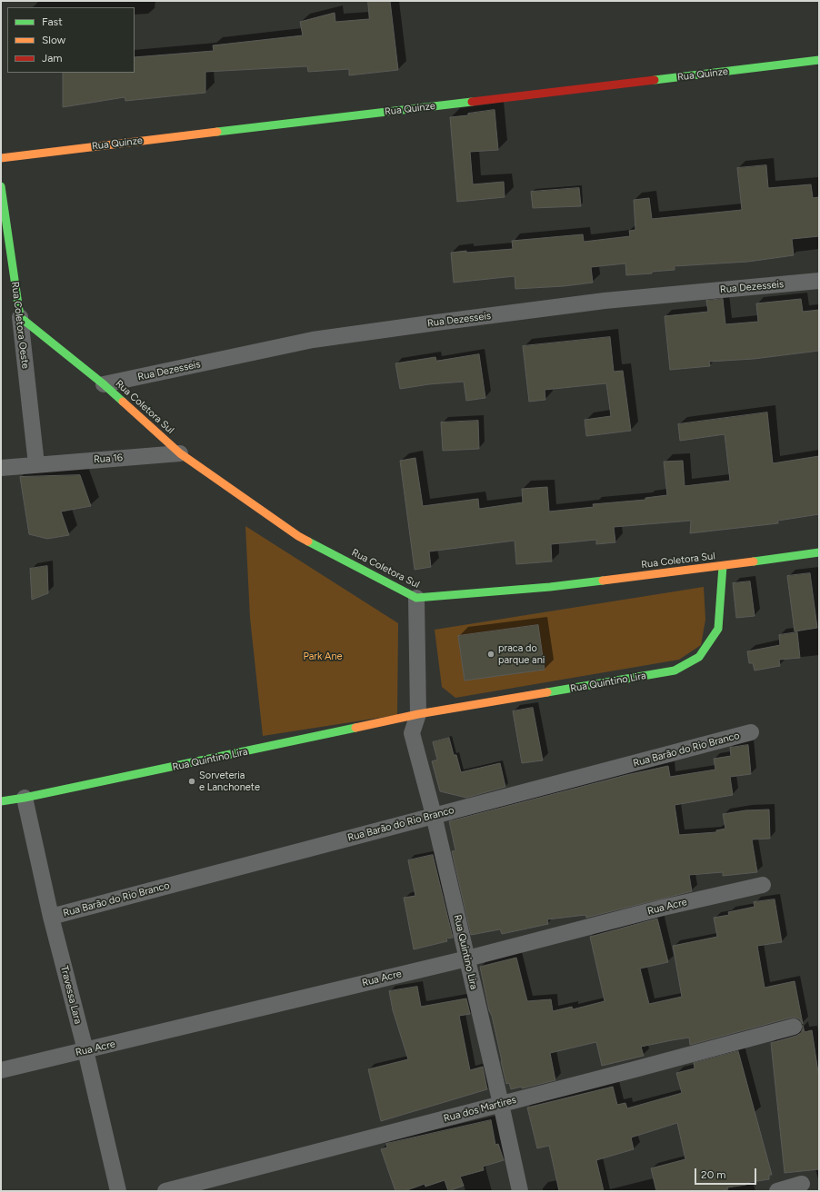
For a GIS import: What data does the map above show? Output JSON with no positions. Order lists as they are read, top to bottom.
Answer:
{
  "streets": {
    "street": [
      "Rua Quinze",
      "Rua Dezesseis",
      "Rua Coletora Oeste",
      "Rua Coletora Sul",
      "Rua 16",
      "Rua Quintino Lira",
      "Rua Barão do Rio Branco",
      "Rua Acre",
      "Travessa Lara",
      "Rua dos Martires"
    ]
  },
  "crossings": [
    ["Rua Dezesseis", "Rua Coletora Sul"],
    ["Rua Coletora Oeste", "Rua Coletora Sul"],
    ["Rua Coletora Oeste", "Rua 16"],
    ["Rua Coletora Sul", "Rua 16"],
    ["Rua Coletora Sul", "Rua Quintino Lira"],
    ["Rua Quintino Lira", "Rua Barão do Rio Branco"],
    ["Rua Quintino Lira", "Rua Acre"],
    ["Rua Quintino Lira", "Travessa Lara"],
    ["Rua Quintino Lira", "Rua dos Martires"],
    ["Rua Barão do Rio Branco", "Travessa Lara"],
    ["Rua Acre", "Travessa Lara"]
  ],
  "parks": ["Park Ane"],
  "places": ["praca do parque ani", "Sorveteria e Lanchonete"],
  "legend": ["Fast", "Slow", "Jam"],
  "scale_bar": "20 m"
}
